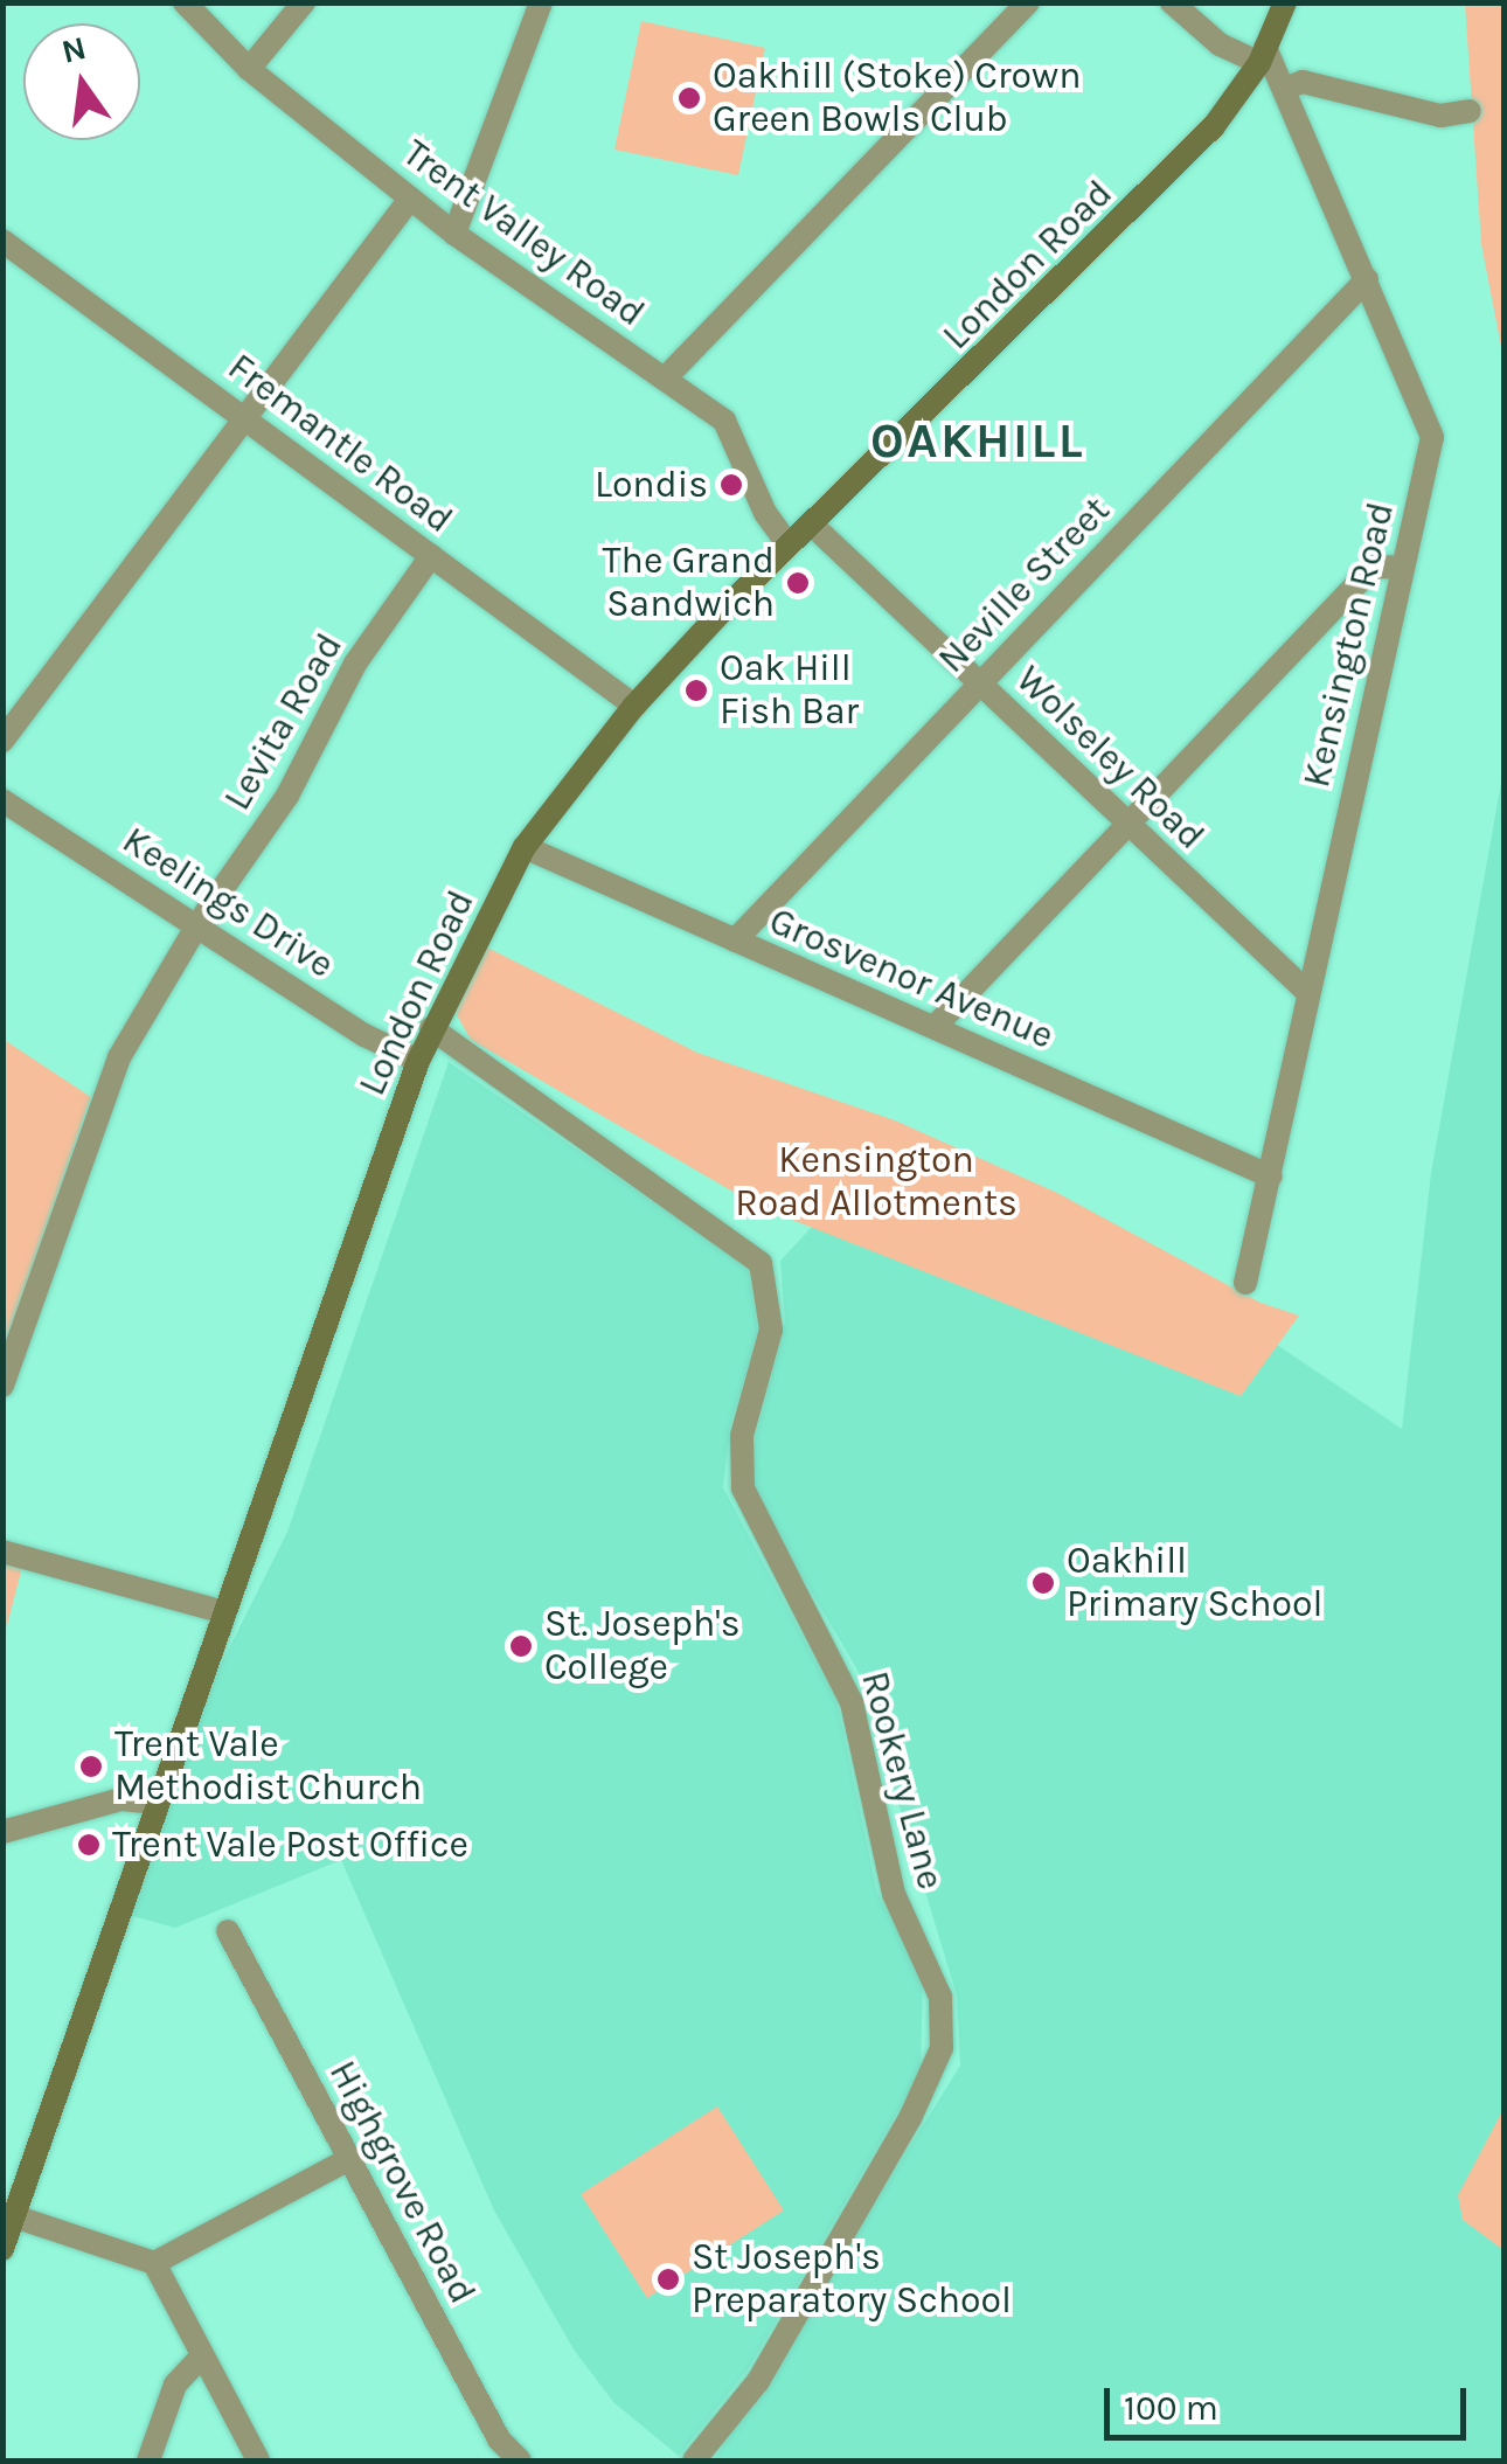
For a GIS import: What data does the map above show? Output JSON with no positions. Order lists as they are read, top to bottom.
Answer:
{
  "streets": {
    "main road": ["London Road"],
    "street": [
      "Trent Valley Road",
      "Fremantle Road",
      "Neville Street",
      "Kensington Road",
      "Levita Road",
      "Wolseley Road",
      "Keelings Drive",
      "Grosvenor Avenue",
      "Rookery Lane",
      "Highgrove Road"
    ]
  },
  "crossings": [
    ["Trent Valley Road", "London Road"],
    ["London Road", "Fremantle Road"],
    ["London Road", "Kensington Road"],
    ["London Road", "Wolseley Road"],
    ["London Road", "Keelings Drive"],
    ["London Road", "Grosvenor Avenue"],
    ["London Road", "Rookery Lane"],
    ["Fremantle Road", "Levita Road"],
    ["Neville Street", "Kensington Road"],
    ["Neville Street", "Wolseley Road"],
    ["Neville Street", "Grosvenor Avenue"],
    ["Kensington Road", "Wolseley Road"],
    ["Kensington Road", "Grosvenor Avenue"],
    ["Levita Road", "Keelings Drive"]
  ],
  "districts": ["OAKHILL"],
  "parks": ["Kensington Road Allotments"],
  "places": [
    "Oakhill (Stoke) Crown Green Bowls Club",
    "Londis",
    "The Grand Sandwich",
    "Oak Hill Fish Bar",
    "Oakhill Primary School",
    "St. Joseph's College",
    "Trent Vale Methodist Church",
    "Trent Vale Post Office",
    "St Joseph's Preparatory School"
  ],
  "scale_bar": "100 m",
  "north": "top"
}
